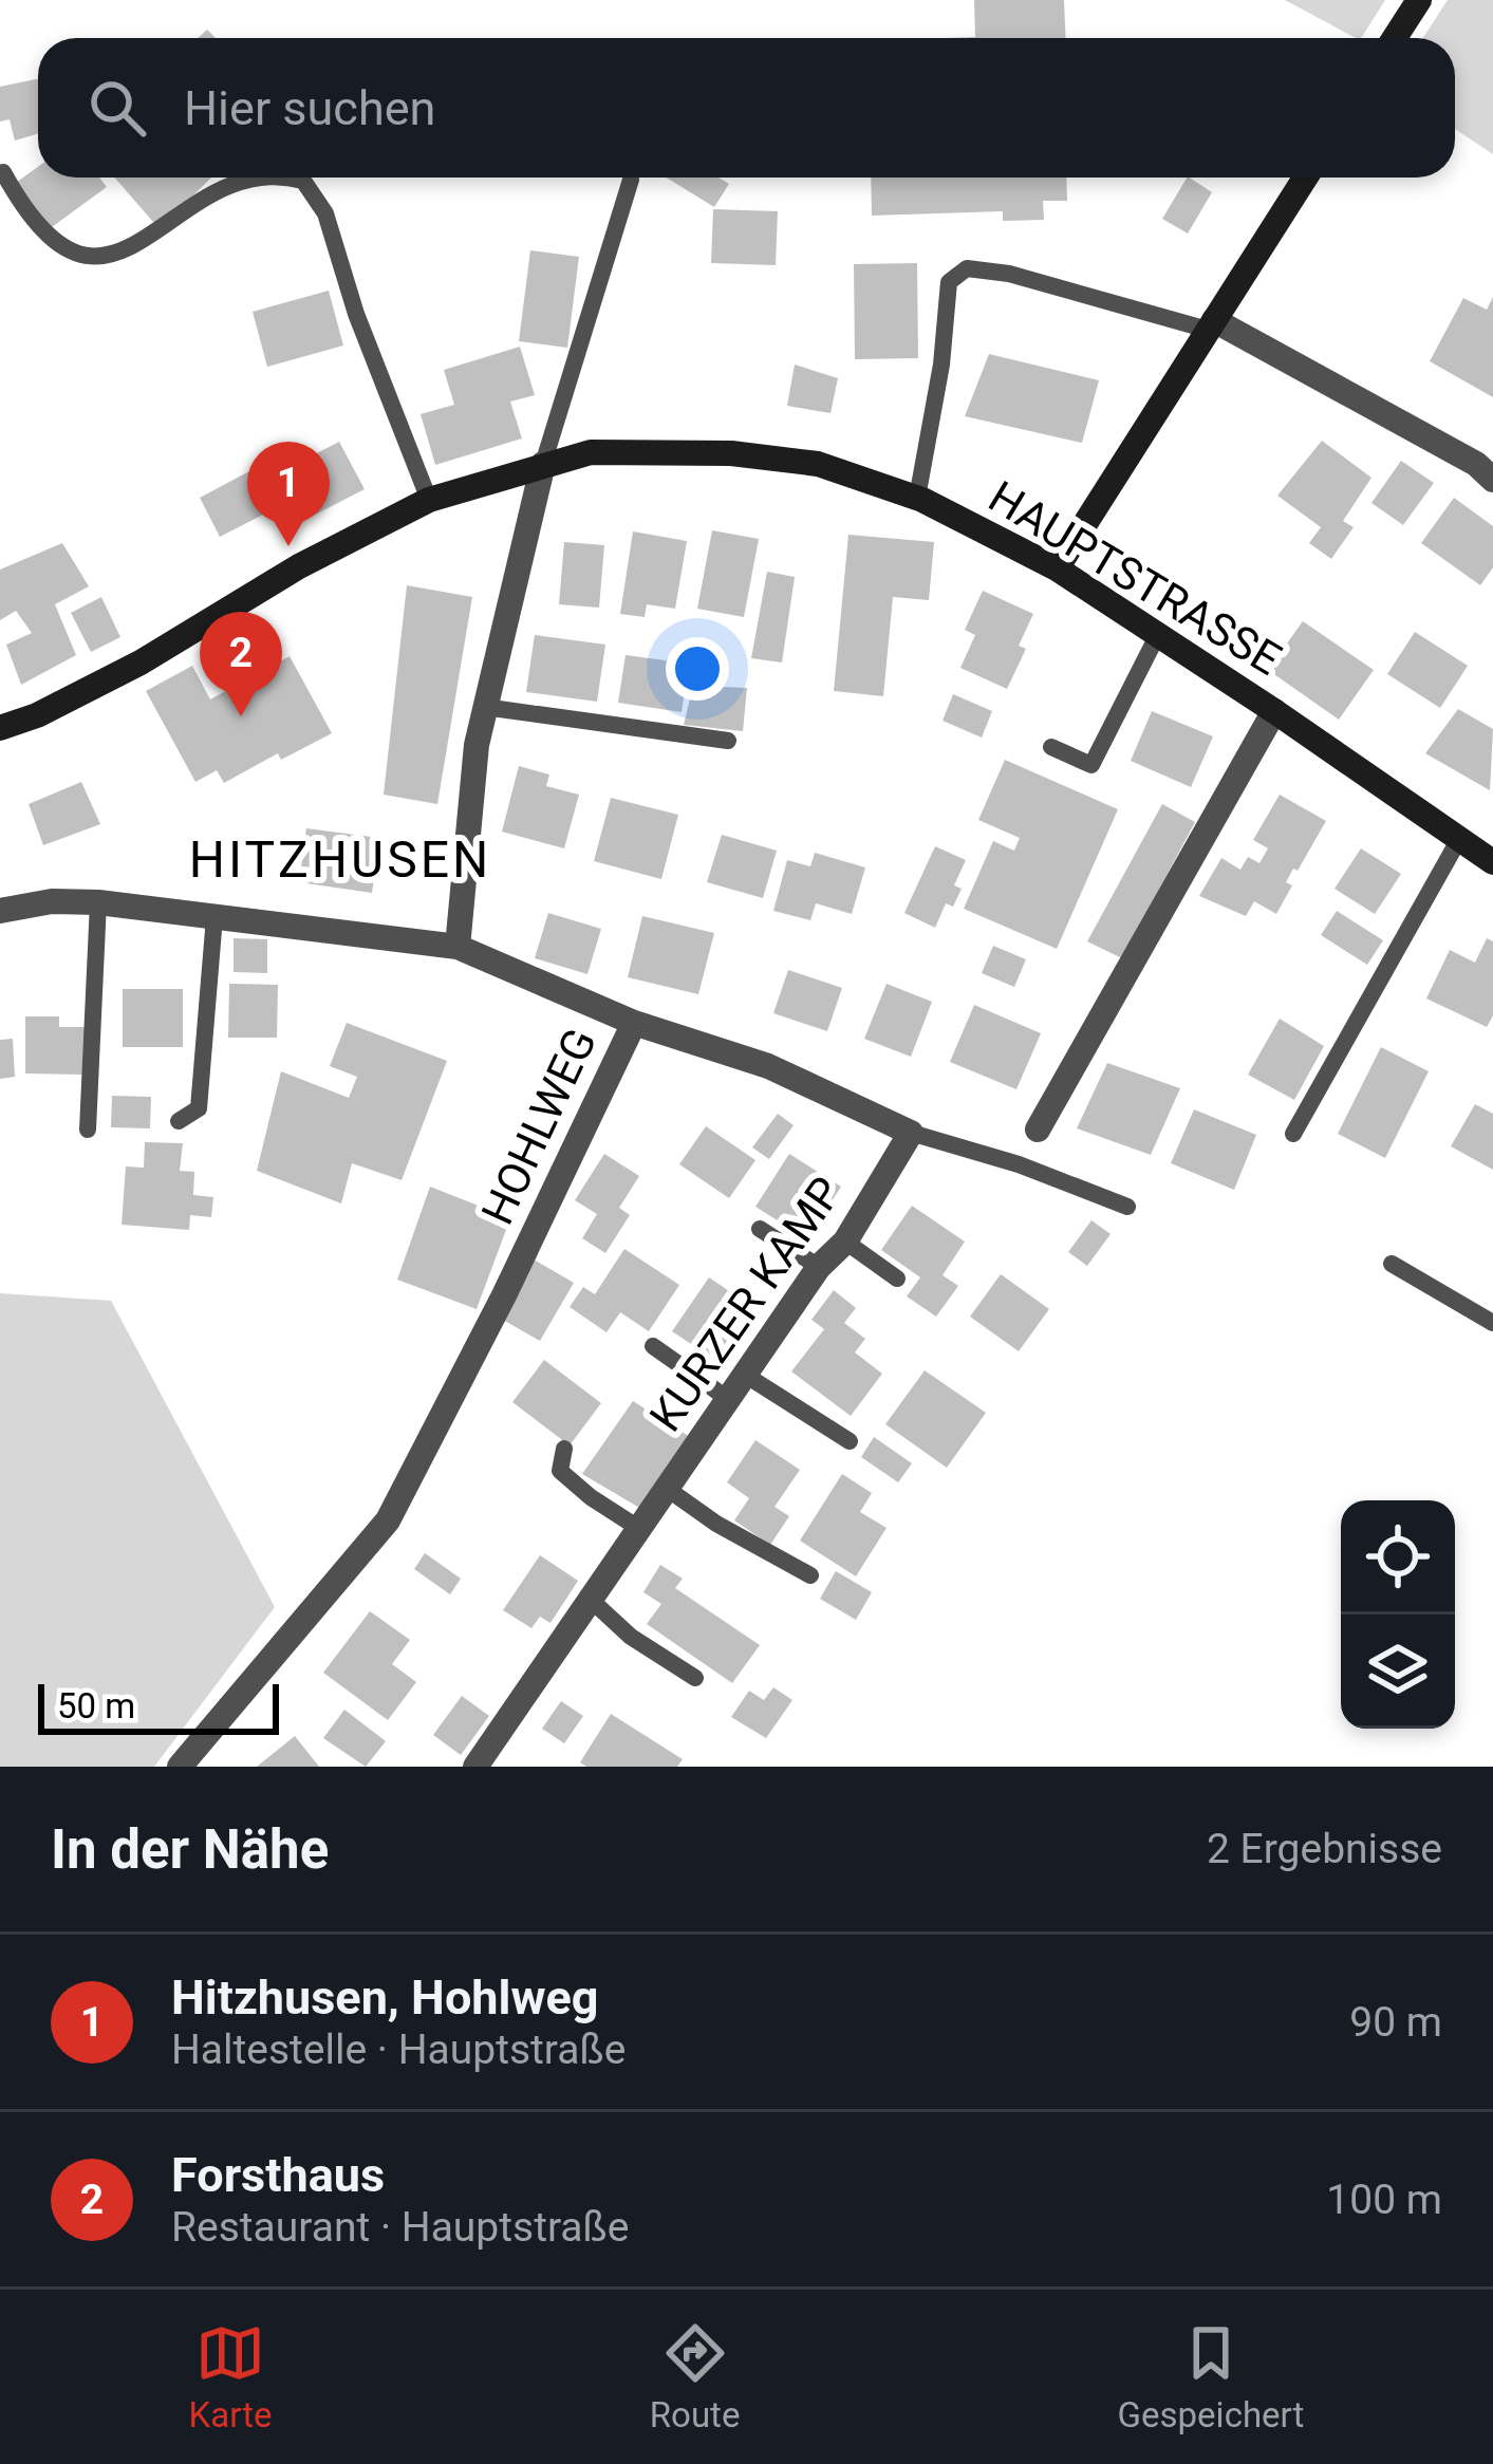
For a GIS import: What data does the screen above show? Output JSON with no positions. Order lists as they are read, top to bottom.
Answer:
{
  "streets": {
    "street": ["HAUPTSTRASSE", "HOHLWEG", "KURZER KAMP"]
  },
  "districts": ["HITZHUSEN"],
  "scale_bar": "50 m",
  "page": {
    "search": "Hier suchen",
    "pins": ["1", "2"],
    "scale": "50 m",
    "heading": ["In der Nähe", "2 Ergebnisse"],
    "list": [
      {
        "mark": "1",
        "name": "Hitzhusen, Hohlweg",
        "note": "Haltestelle · Hauptstraße",
        "value": "90 m"
      },
      {
        "mark": "2",
        "name": "Forsthaus",
        "note": "Restaurant · Hauptstraße",
        "value": "100 m"
      }
    ],
    "nav": ["Karte", "Route", "Gespeichert"]
  }
}
